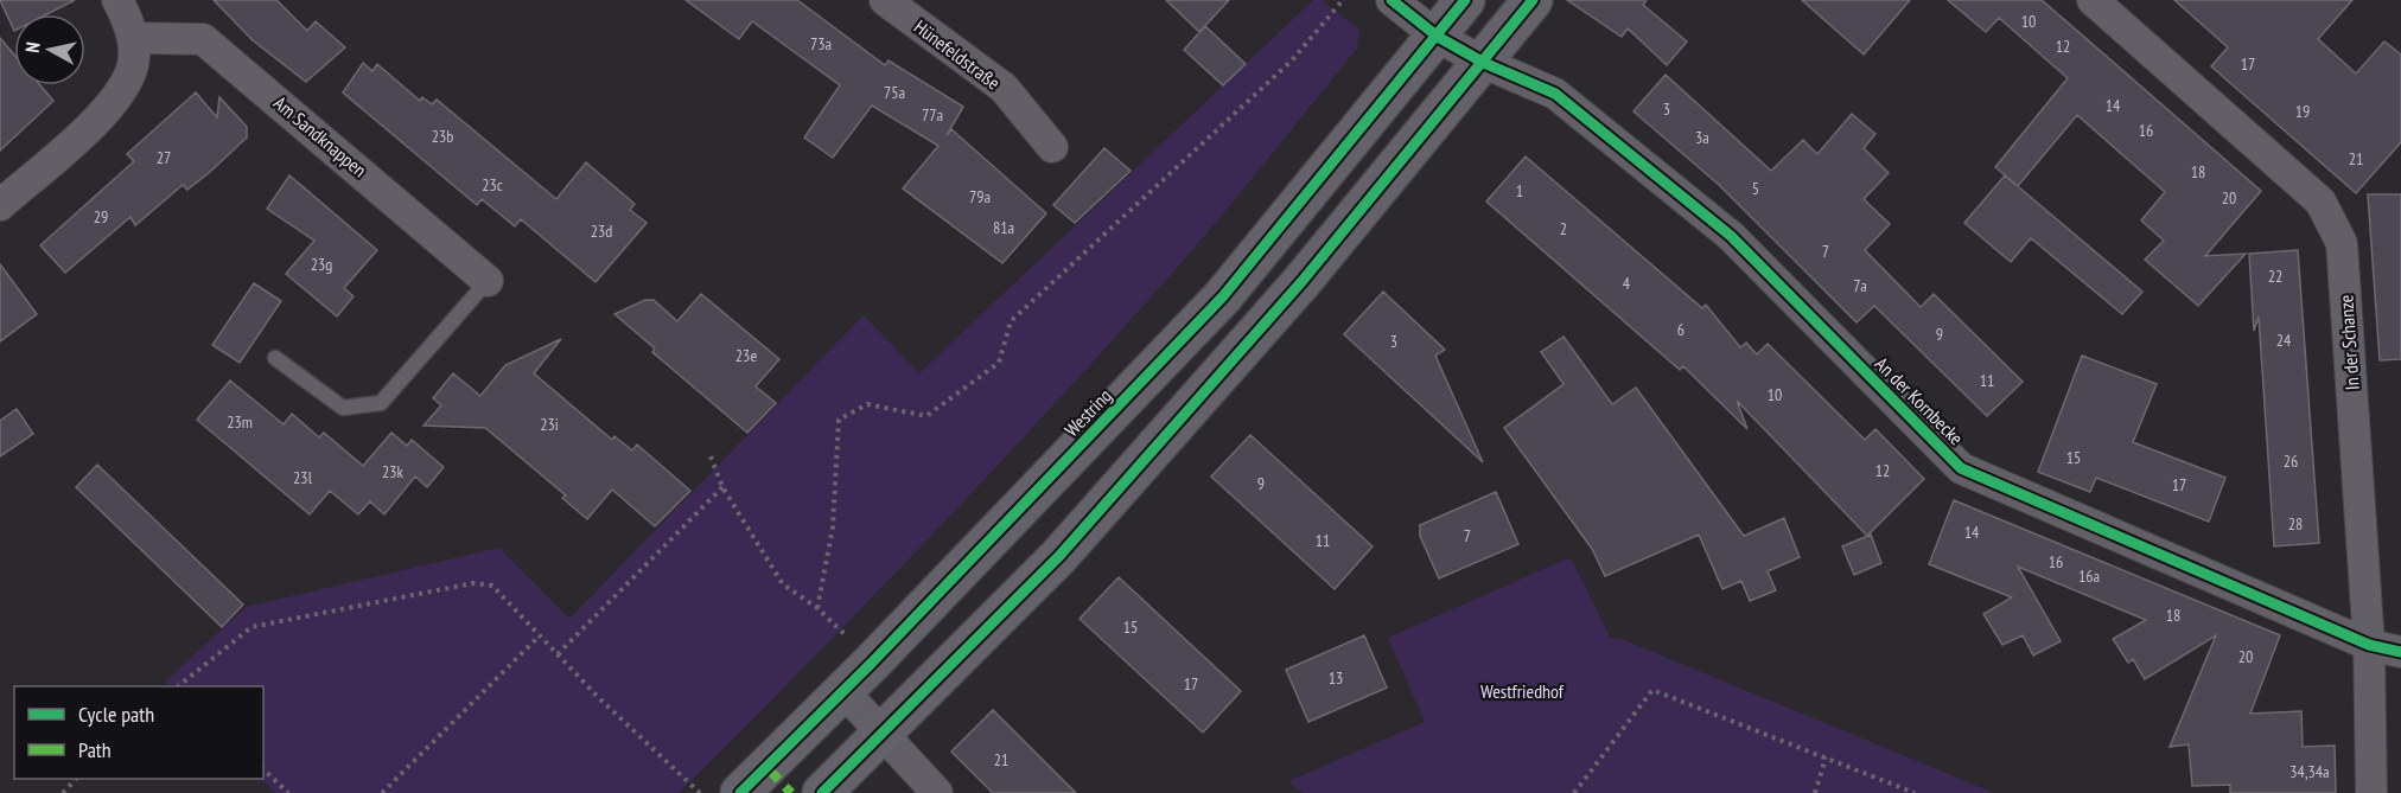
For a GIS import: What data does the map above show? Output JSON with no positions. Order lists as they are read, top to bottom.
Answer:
{
  "streets": {
    "main road": ["Westring"],
    "street": [
      "Hünefeldstraße",
      "Am Sandknappen",
      "In der Schanze",
      "An der Kornbecke"
    ]
  },
  "crossings": [
    ["In der Schanze", "An der Kornbecke"]
  ],
  "parks": ["Westfriedhof"],
  "house_numbers": [
    "10",
    "73a",
    "12",
    "17",
    "75a",
    "14",
    "3",
    "19",
    "77a",
    "16",
    "23b",
    "3a",
    "27",
    "21",
    "18",
    "23c",
    "5",
    "1",
    "79a",
    "20",
    "29",
    "81a",
    "2",
    "23d",
    "7",
    "23g",
    "22",
    "4",
    "7a",
    "6",
    "9",
    "24",
    "3",
    "23e",
    "11",
    "10",
    "23m",
    "23i",
    "15",
    "26",
    "12",
    "23k",
    "23l",
    "9",
    "17",
    "28",
    "14",
    "7",
    "11",
    "16",
    "16a",
    "18",
    "15",
    "20",
    "13",
    "17",
    "21",
    "34,34a"
  ],
  "legend": ["Cycle path", "Path"],
  "north": "left"
}
